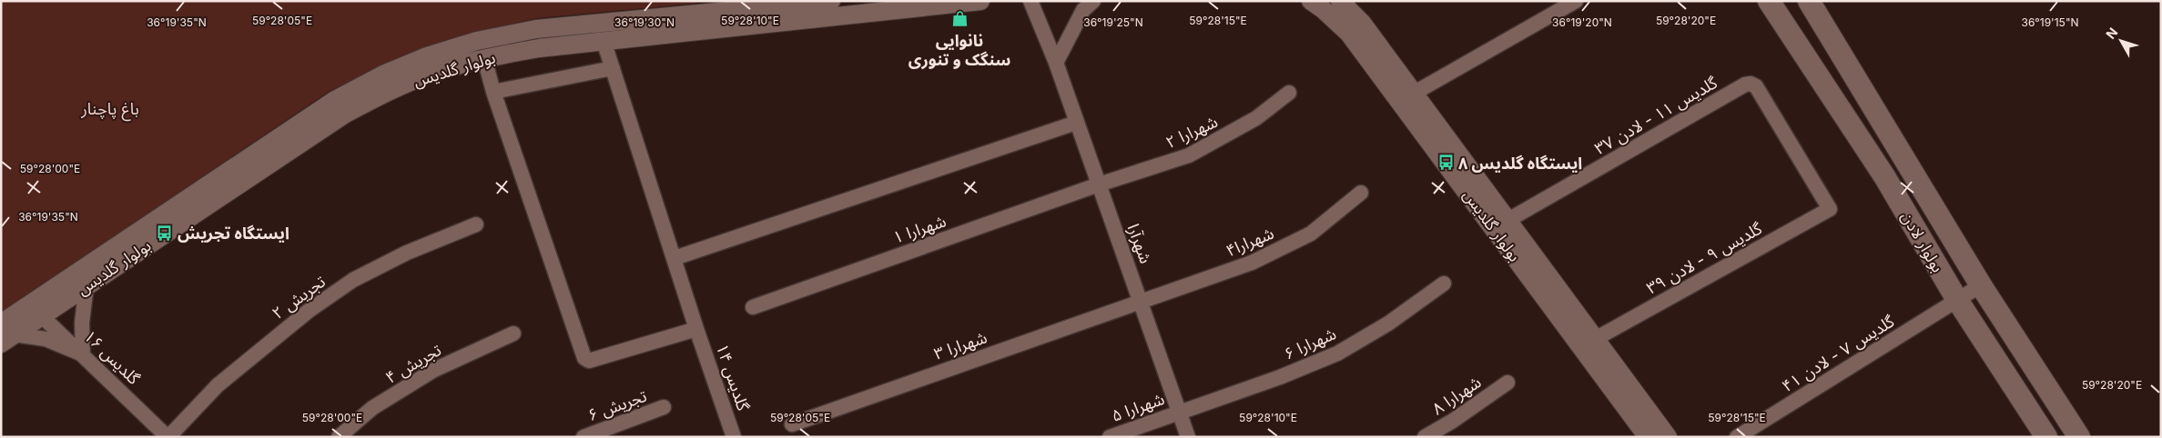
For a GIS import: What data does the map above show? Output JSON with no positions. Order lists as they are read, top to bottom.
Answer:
{
  "streets": {
    "main road": ["بولوار لادن"],
    "street": [
      "بولوار گلدیس",
      "گلدیس ۱۱ - لادن ۳۷",
      "شهرارا ۲",
      "شهرارا ۱",
      "شهرارا۴",
      "شهرآرا",
      "گلدیس ۹ - لادن ۳۹",
      "تجریش ۲",
      "شهرارا ۶",
      "شهرارا ۳",
      "گلدیس ۷ - لادن ۴۱",
      "گلدیس ۱۶",
      "تجریش ۴",
      "گلدیس ۱۴",
      "شهرارا ۸",
      "تجریش ۶",
      "شهرارا ۵"
    ]
  },
  "crossings": [
    ["بولوار گلدیس", "گلدیس ۱۱ - لادن ۳۷"],
    ["بولوار گلدیس", "گلدیس ۹ - لادن ۳۹"],
    ["بولوار گلدیس", "گلدیس ۱۶"],
    ["بولوار گلدیس", "گلدیس ۱۴"],
    ["گلدیس ۱۱ - لادن ۳۷", "گلدیس ۹ - لادن ۳۹"],
    ["شهرارا ۲", "شهرارا ۱"],
    ["شهرارا ۲", "شهرآرا"],
    ["شهرارا ۱", "شهرآرا"],
    ["شهرارا۴", "شهرآرا"],
    ["شهرارا۴", "شهرارا ۳"],
    ["بولوار لادن", "گلدیس ۷ - لادن ۴۱"],
    ["شهرآرا", "شهرارا ۶"],
    ["شهرآرا", "شهرارا ۳"],
    ["شهرآرا", "شهرارا ۵"],
    ["تجریش ۲", "گلدیس ۱۶"],
    ["شهرارا ۶", "شهرارا ۵"]
  ],
  "parks": ["باغ پاچنار"],
  "places": {
    "shop": ["نانوایی سنگک و تنوری"],
    "bus stop": ["ایستگاه گلدیس ۸", "ایستگاه تجریش"]
  },
  "north": "top left",
  "coordinates": [
    "59°28'05\"E",
    "59°28'10\"E",
    "59°28'15\"E",
    "59°28'20\"E",
    "36°19'35\"N",
    "36°19'30\"N",
    "36°19'25\"N",
    "36°19'20\"N",
    "36°19'15\"N",
    "59°28'00\"E"
  ]
}
